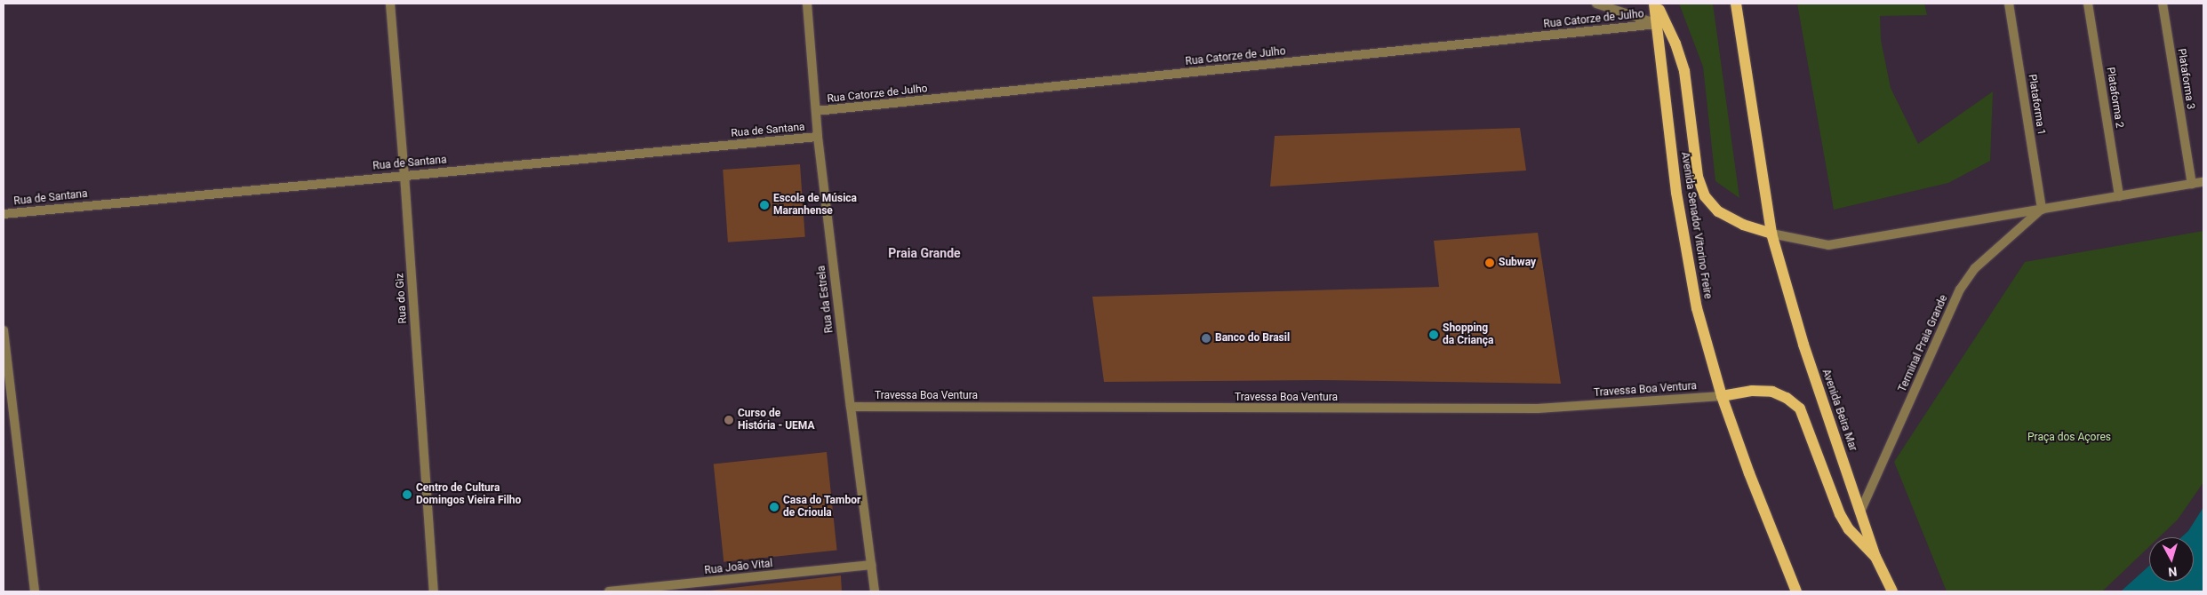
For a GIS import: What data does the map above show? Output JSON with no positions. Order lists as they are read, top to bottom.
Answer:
{
  "streets": {
    "main road": ["Avenida Senador Vitorino Freire", "Avenida Beira Mar"],
    "street": [
      "Rua Catorze de Julho",
      "Plataforma 3",
      "Plataforma 2",
      "Plataforma 1",
      "Rua de Santana",
      "Rua do Giz",
      "Rua da Estrela",
      "Terminal Praia Grande",
      "Travessa Boa Ventura",
      "Rua João Vital"
    ]
  },
  "crossings": [
    ["Rua Catorze de Julho", "Avenida Senador Vitorino Freire"],
    ["Rua Catorze de Julho", "Rua da Estrela"],
    ["Plataforma 1", "Terminal Praia Grande"],
    ["Rua de Santana", "Rua do Giz"],
    ["Rua de Santana", "Rua da Estrela"],
    ["Avenida Senador Vitorino Freire", "Travessa Boa Ventura"],
    ["Rua da Estrela", "Travessa Boa Ventura"],
    ["Rua da Estrela", "Rua João Vital"],
    ["Terminal Praia Grande", "Avenida Beira Mar"]
  ],
  "districts": ["Praia Grande"],
  "parks": ["Praça dos Açores"],
  "places": [
    "Escola de Música Maranhense",
    "Subway",
    "Shopping da Criança",
    "Banco do Brasil",
    "Curso de História - UEMA",
    "Centro de Cultura Domingos Vieira Filho",
    "Casa do Tambor de Crioula"
  ],
  "north": "bottom"
}
